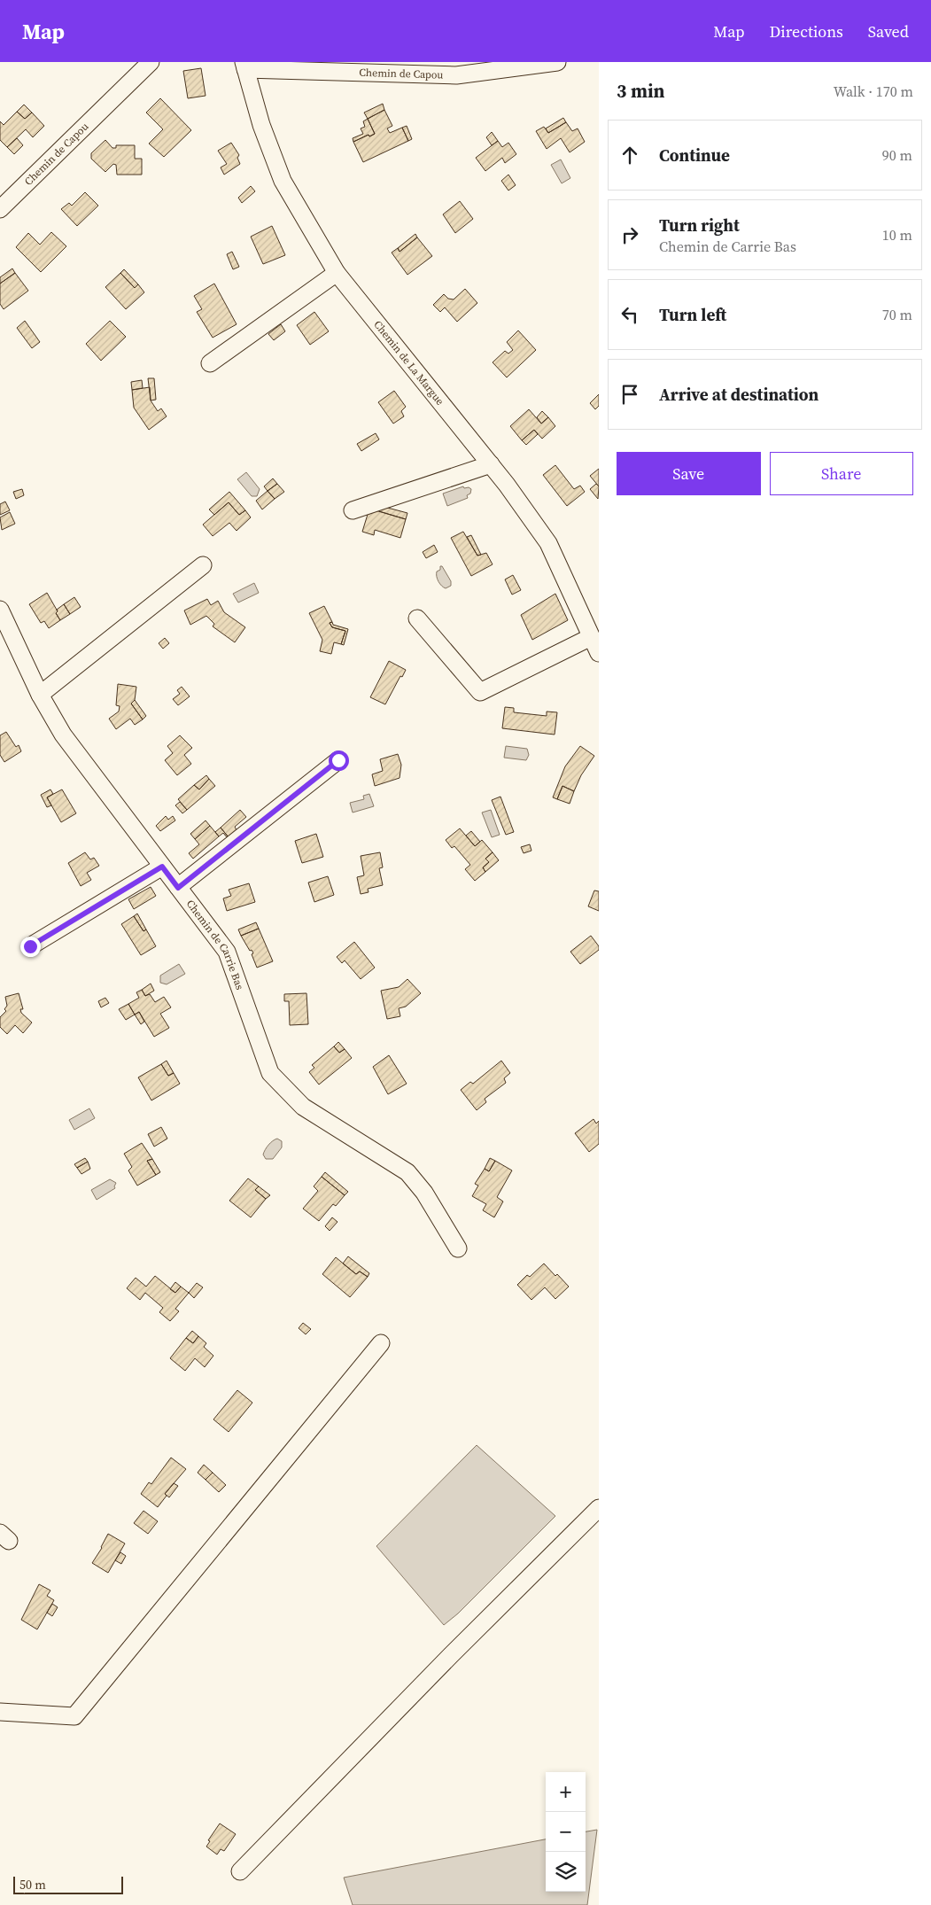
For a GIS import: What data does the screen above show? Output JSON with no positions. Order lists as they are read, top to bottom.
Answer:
{
  "streets": {
    "street": ["Chemin de Capou", "Chemin de La Margue", "Chemin de Carrie Bas"]
  },
  "crossings": [
    ["Chemin de Capou", "Chemin de La Margue"]
  ],
  "scale_bar": "50 m",
  "page": {
    "header": "Map",
    "nav": ["Map", "Directions", "Saved"],
    "heading": ["3 min", "Walk · 170 m"],
    "list": [
      ["Continue", "90 m"],
      ["Turn right", "Chemin de Carrie Bas", "10 m"],
      ["Turn left", "70 m"],
      "Arrive at destination"
    ],
    "buttons": ["Save", "Share"],
    "map_buttons": ["+", "−"],
    "scale": "50 m"
  }
}
